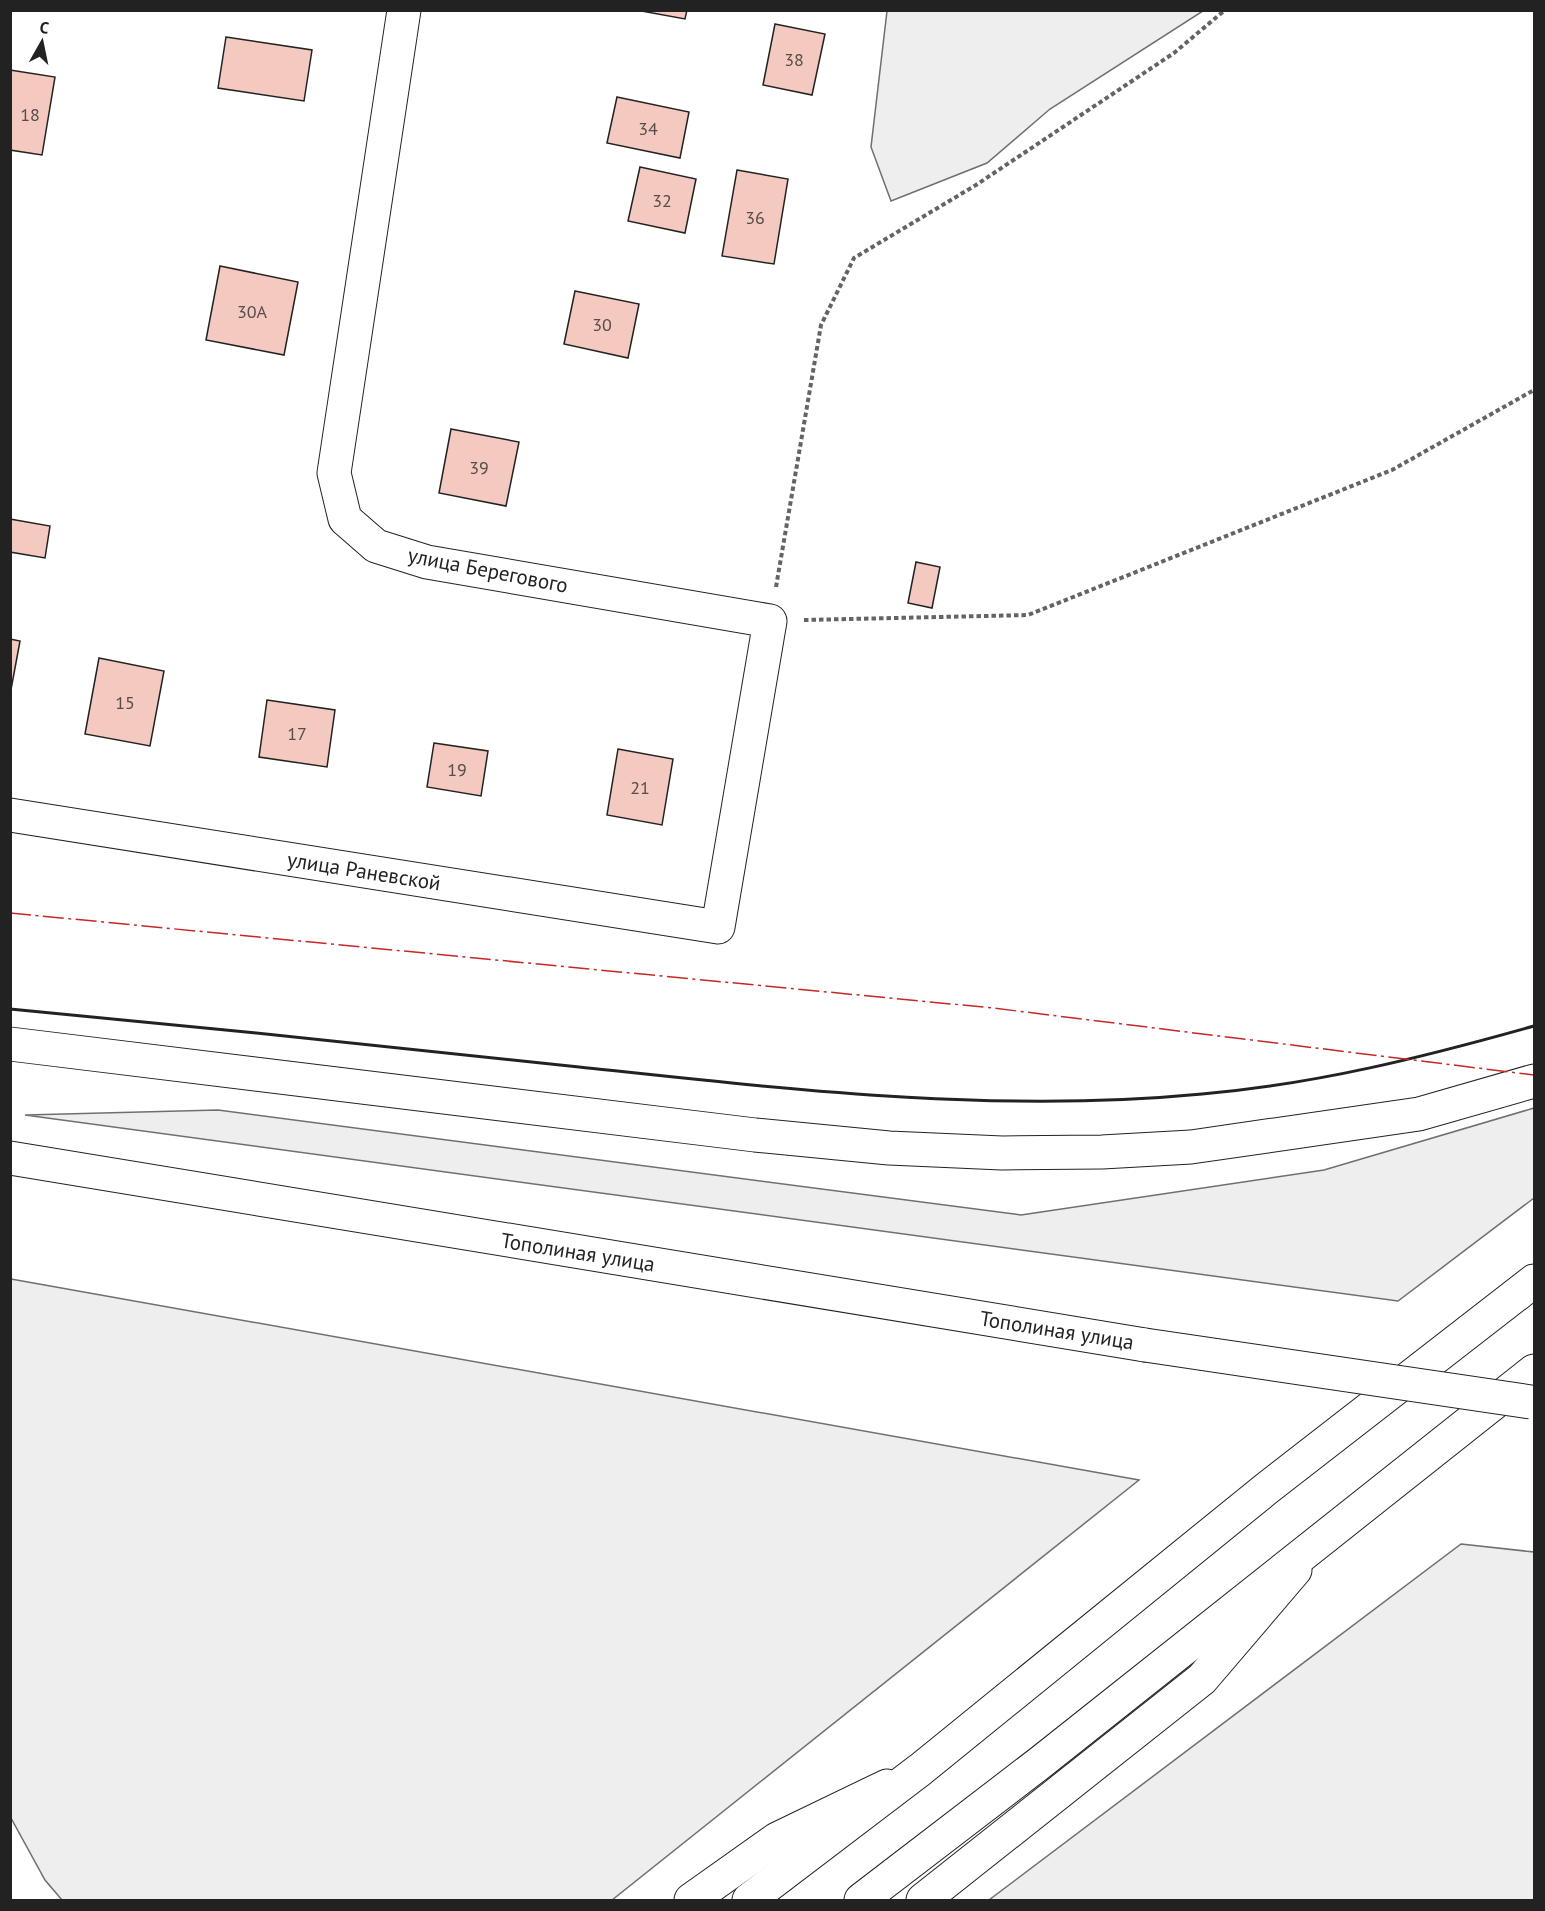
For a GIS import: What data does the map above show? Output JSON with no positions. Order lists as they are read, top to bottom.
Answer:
{
  "streets": {
    "main road": ["улица Берегового", "улица Раневской", "Тополиная улица"]
  },
  "crossings": [
    ["улица Берегового", "улица Раневской"]
  ],
  "house_numbers": [
    "38",
    "18",
    "34",
    "32",
    "36",
    "30А",
    "30",
    "39",
    "15",
    "17",
    "19",
    "21"
  ],
  "north": "top"
}
